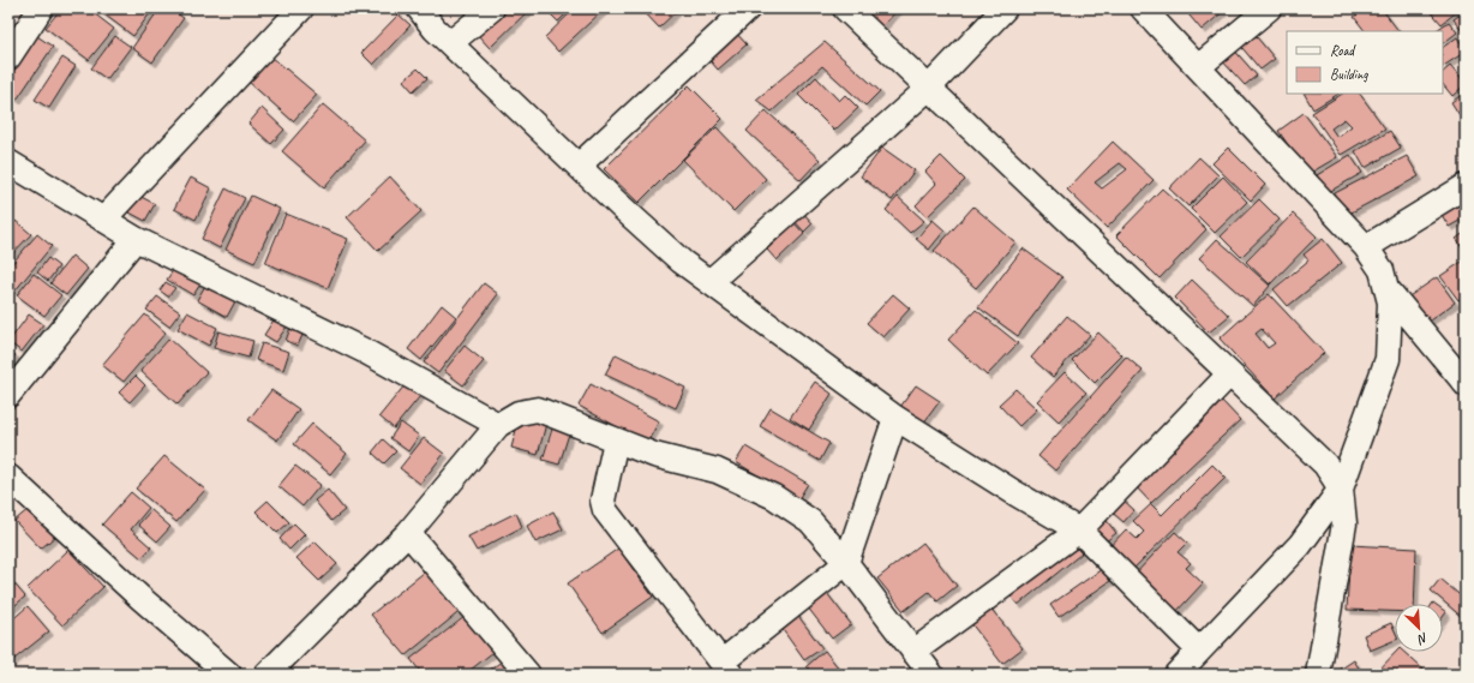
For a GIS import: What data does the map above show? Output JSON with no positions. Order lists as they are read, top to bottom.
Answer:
{
  "legend": ["Road", "Building"],
  "north": "bottom right"
}
